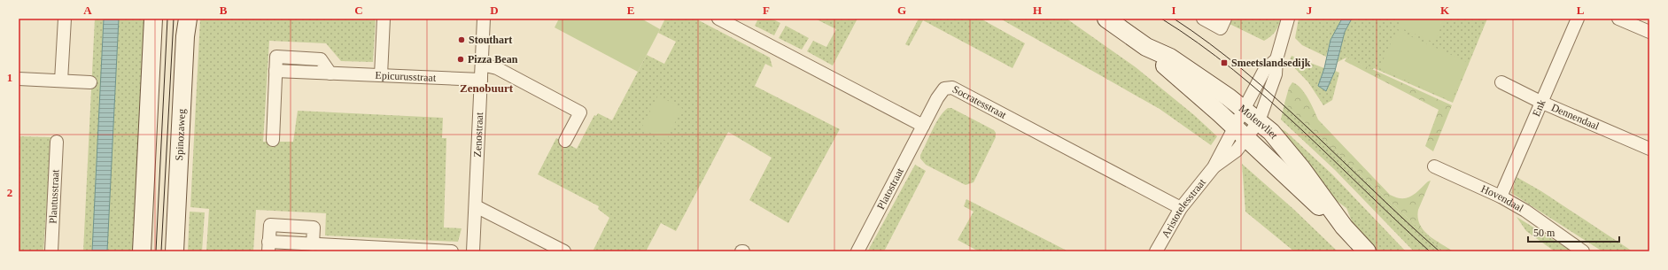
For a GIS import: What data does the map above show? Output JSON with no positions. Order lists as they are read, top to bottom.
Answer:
{
  "streets": {
    "main road": ["Molenvliet", "Spinozaweg"],
    "street": [
      "Epicurusstraat",
      "Socratesstraat",
      "Enk",
      "Dennendaal",
      "Zenostraat",
      "Platostraat",
      "Plautusstraat",
      "Hovendaal",
      "Aristotelesstraat"
    ]
  },
  "crossings": [
    ["Epicurusstraat", "Zenostraat"],
    ["Socratesstraat", "Platostraat"],
    ["Socratesstraat", "Aristotelesstraat"],
    ["Enk", "Dennendaal"],
    ["Enk", "Hovendaal"],
    ["Molenvliet", "Aristotelesstraat"]
  ],
  "districts": ["Zenobuurt"],
  "places": {
    "other": ["Stouthart", "Pizza Bean"],
    "transit": ["Smeetslandsedijk"]
  },
  "scale_bar": "50 m",
  "grid": {
    "columns": [
      "A",
      "B",
      "C",
      "D",
      "E",
      "F",
      "G",
      "H",
      "I",
      "J",
      "K",
      "L"
    ],
    "rows": ["1", "2"]
  }
}
